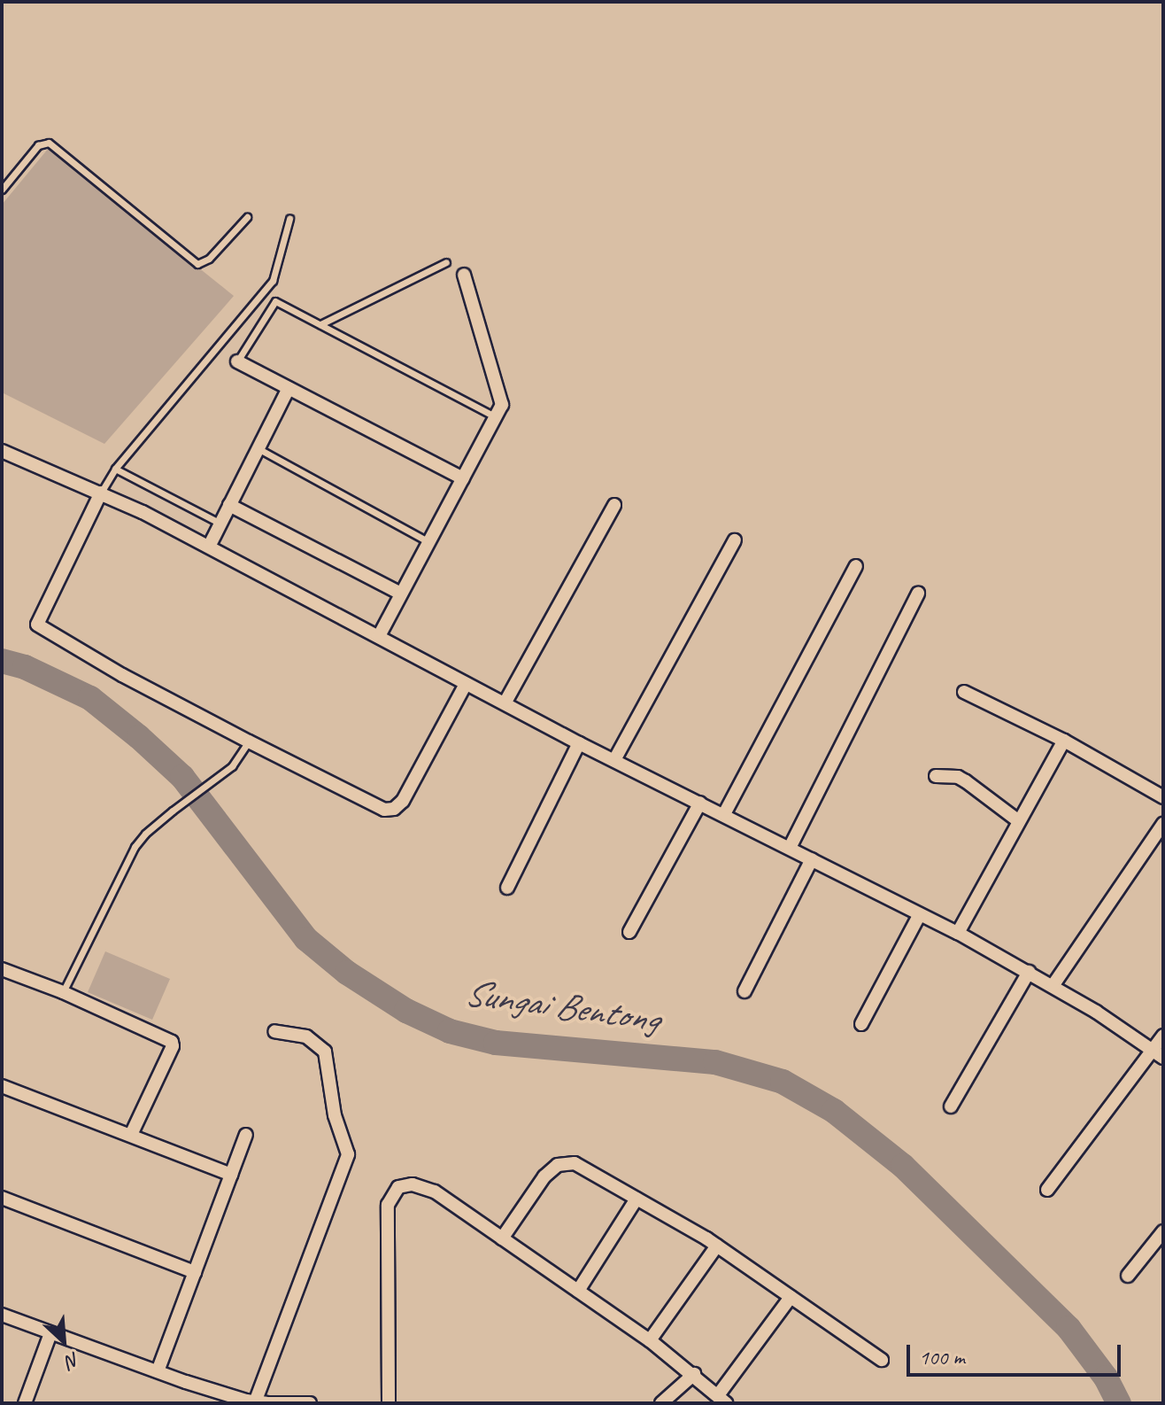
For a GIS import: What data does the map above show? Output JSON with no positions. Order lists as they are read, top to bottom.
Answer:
{
  "water": ["Sungai Bentong"],
  "scale_bar": "100 m",
  "north": "bottom right"
}
